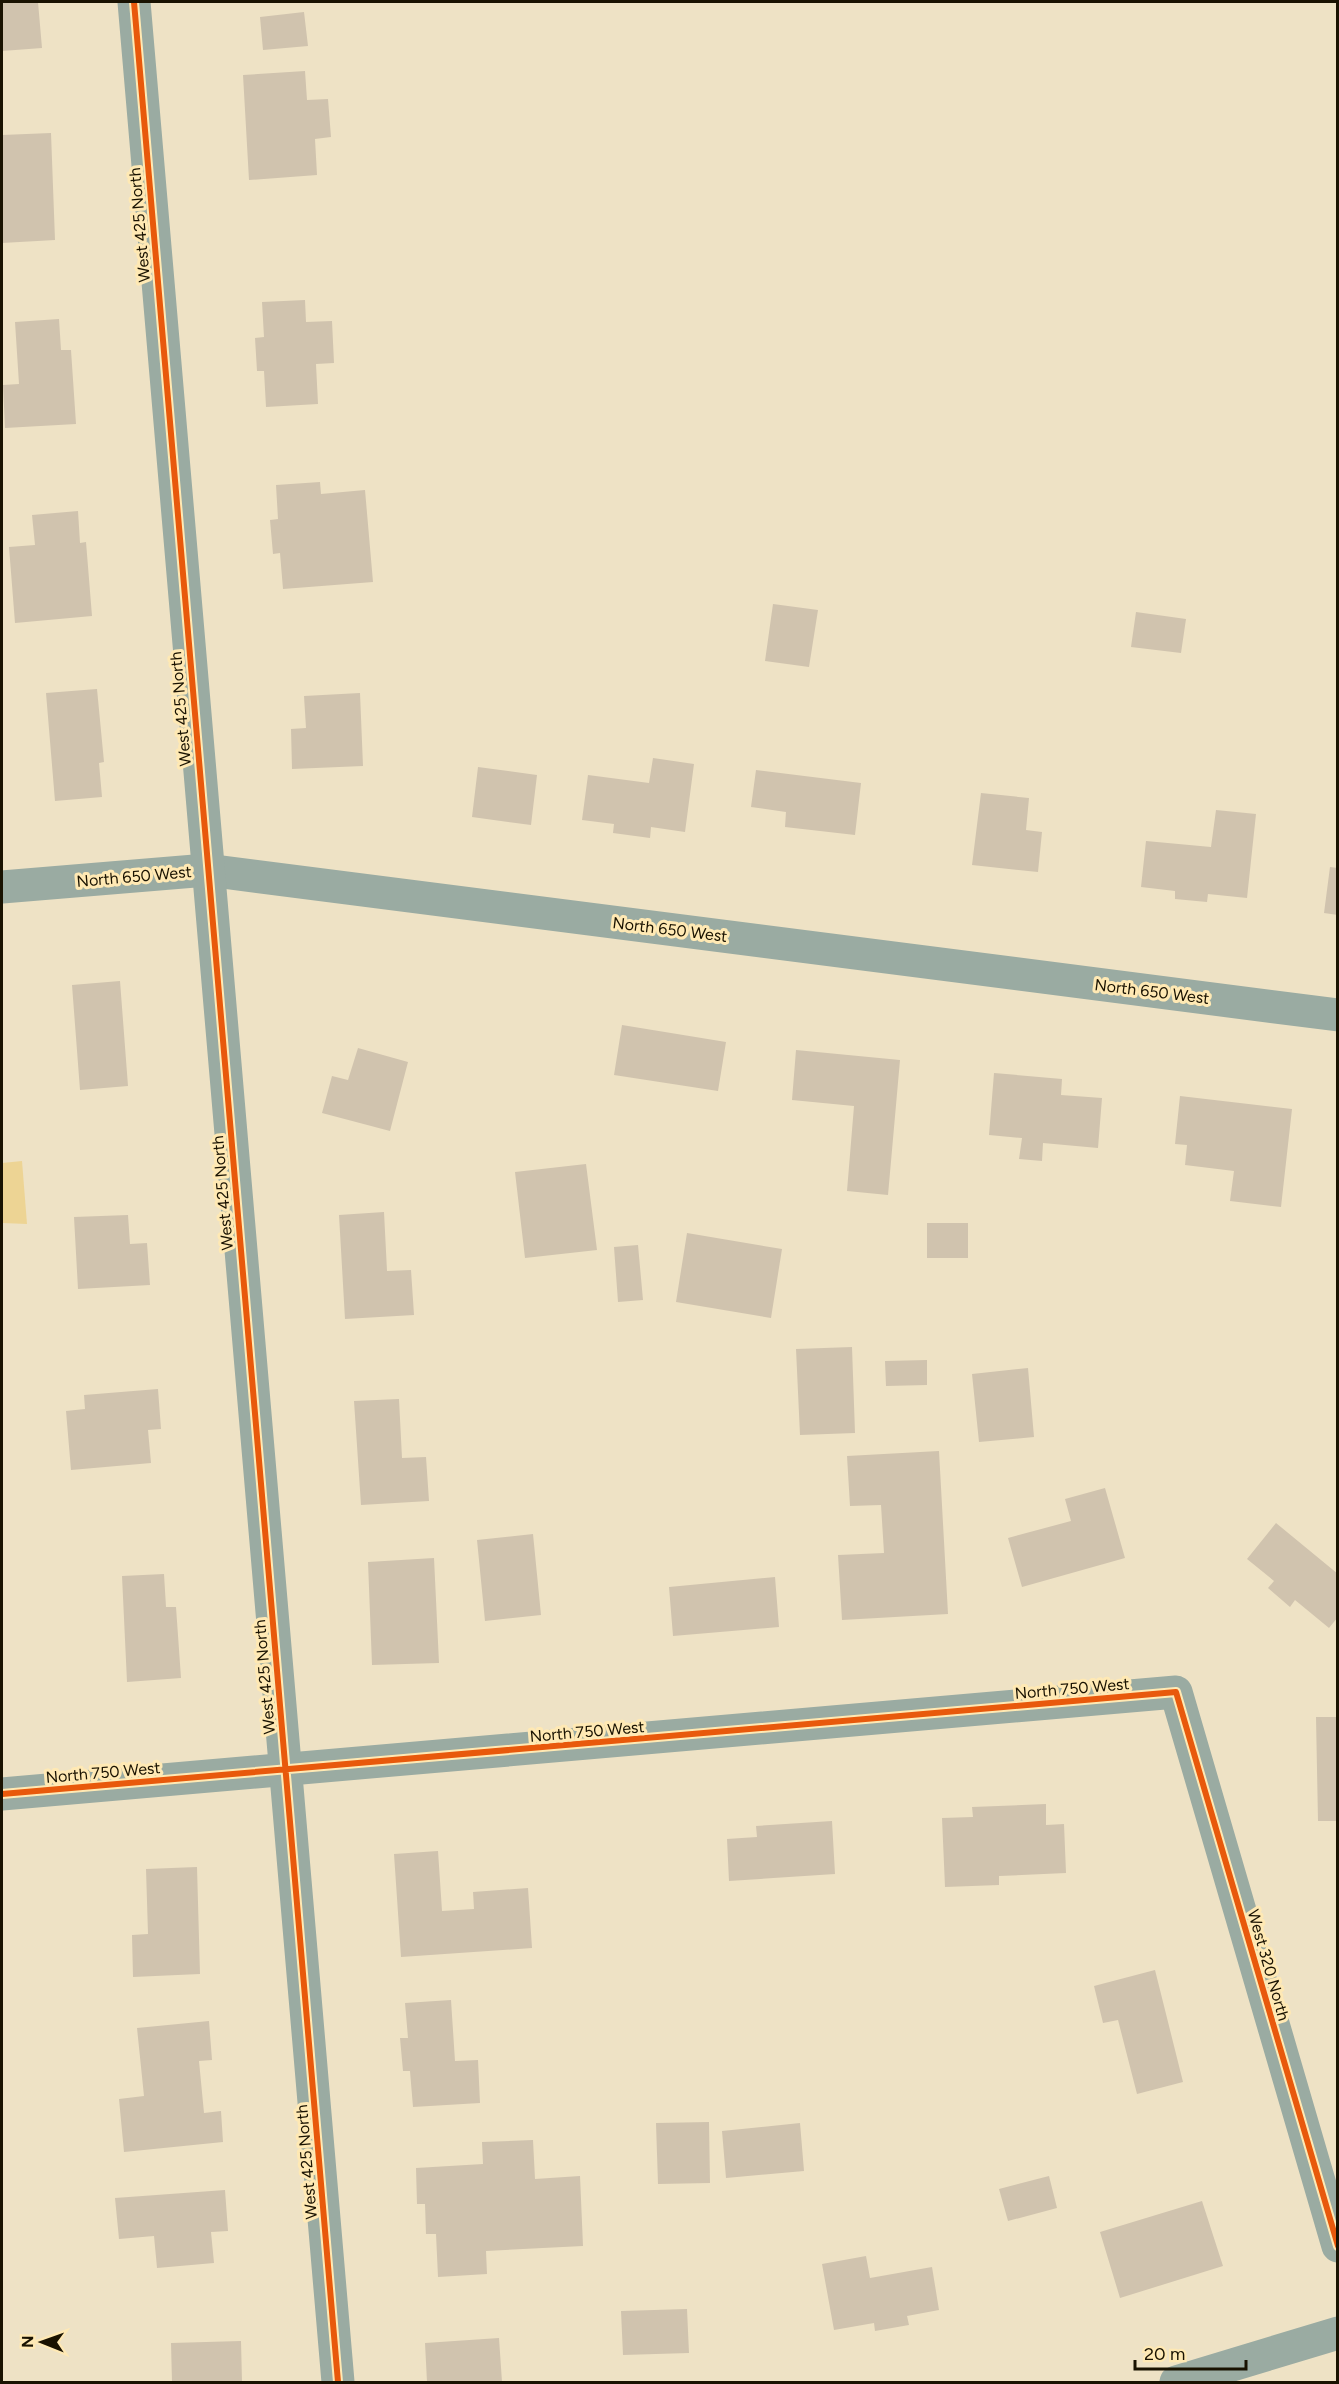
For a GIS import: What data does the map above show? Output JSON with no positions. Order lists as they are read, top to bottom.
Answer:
{
  "streets": {
    "street": [
      "West 425 North",
      "North 650 West",
      "North 750 West",
      "West 320 North"
    ]
  },
  "crossings": [
    ["West 425 North", "North 650 West"],
    ["West 425 North", "North 750 West"],
    ["North 750 West", "West 320 North"]
  ],
  "scale_bar": "20 m",
  "north": "left"
}
